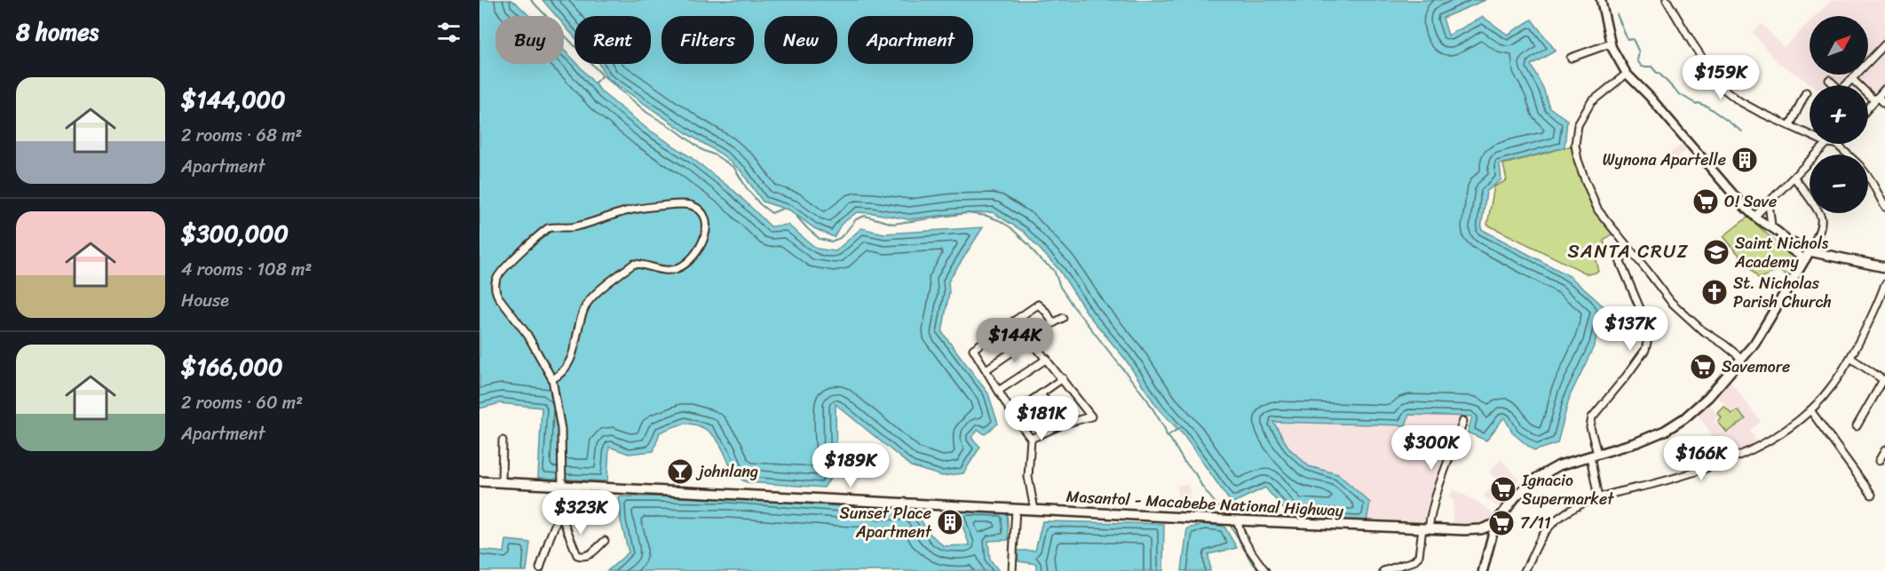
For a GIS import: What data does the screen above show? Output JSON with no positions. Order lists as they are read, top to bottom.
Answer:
{
  "streets": {
    "main road": ["Masantol - Macabebe National Highway"]
  },
  "districts": ["SANTA CRUZ"],
  "places": {
    "building": ["Wynona Apartelle", "Sunset Place Apartment"],
    "supermarket": [
      "O! Save",
      "Savemore",
      "Ignacio Supermarket",
      "7/11"
    ],
    "school or university": ["Saint Nichols Academy"],
    "church": ["St. Nicholas Parish Church"],
    "bar": ["johnlang"]
  },
  "north": "top right",
  "page": {
    "heading": "8 homes",
    "map_buttons": ["+", "−"],
    "chip": [
      "Buy",
      "Rent",
      "Filters",
      "New",
      "Apartment"
    ],
    "price": [
      "$159K",
      "$137K",
      "$144K",
      "$181K",
      "$300K",
      "$166K",
      "$189K",
      "$323K"
    ],
    "list": [
      {
        "name": "$144,000",
        "note": "2 rooms · 68 m² · Apartment"
      },
      {
        "name": "$300,000",
        "note": "4 rooms · 108 m² · House"
      },
      {
        "name": "$166,000",
        "note": "2 rooms · 60 m² · Apartment"
      }
    ]
  }
}
